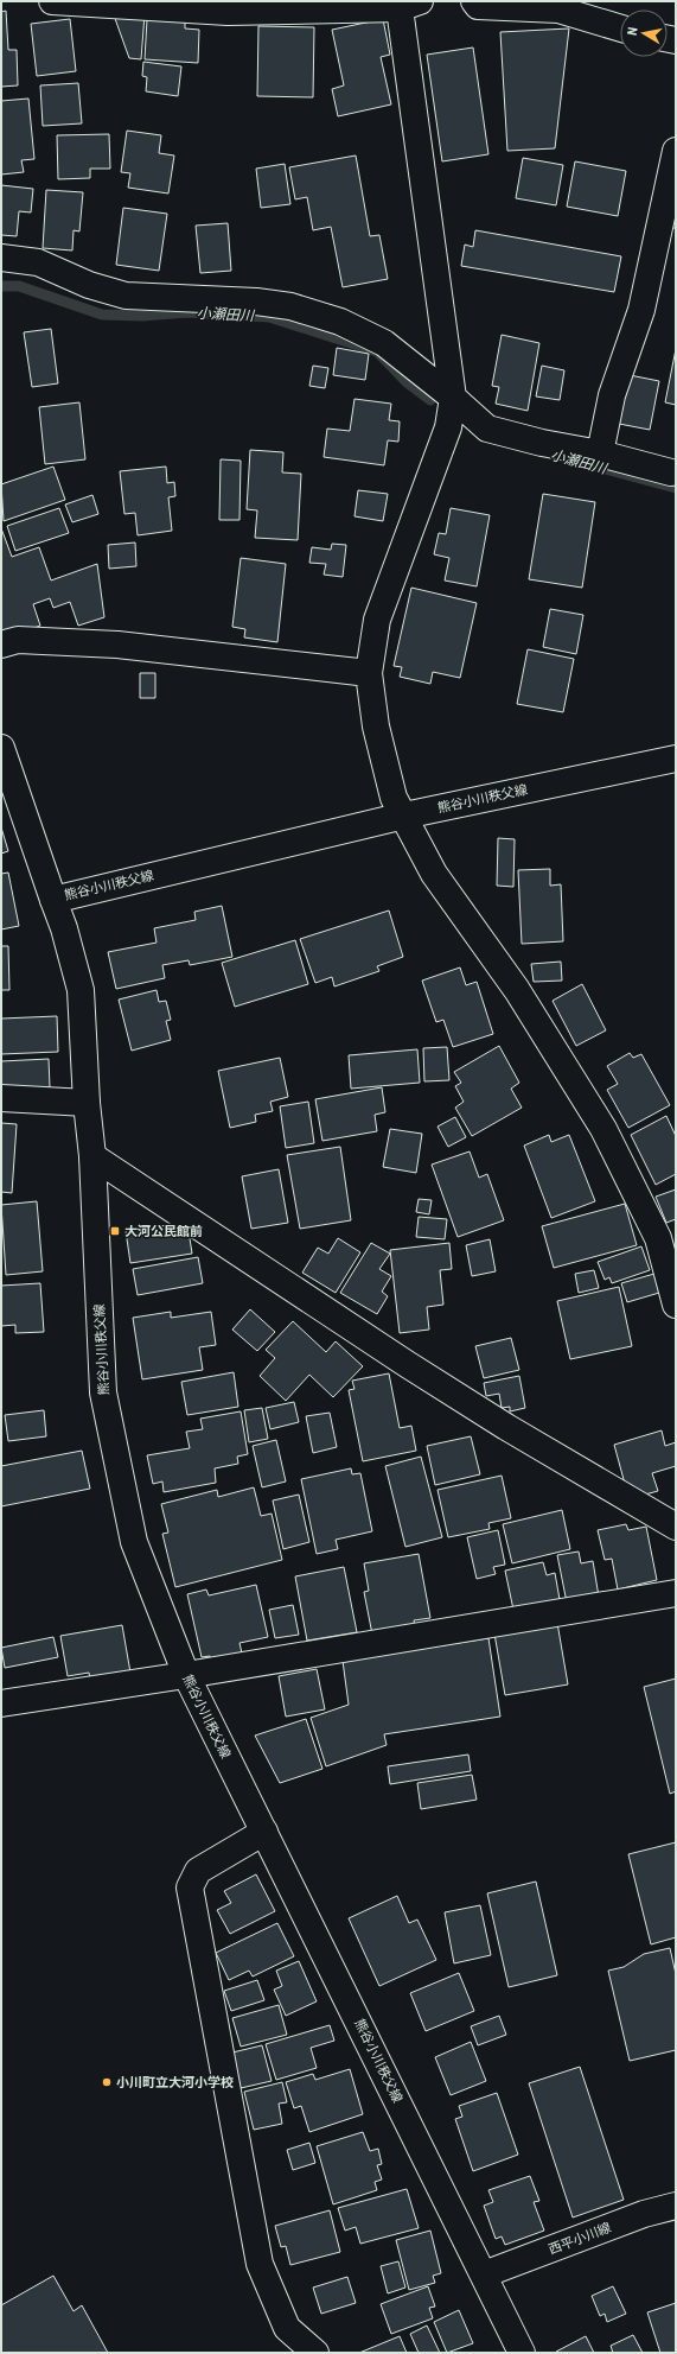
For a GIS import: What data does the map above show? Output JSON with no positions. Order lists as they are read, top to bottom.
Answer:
{
  "streets": {
    "street": ["熊谷小川秩父線", "西平小川線"]
  },
  "crossings": [
    ["熊谷小川秩父線", "西平小川線"]
  ],
  "water": ["小瀬田川"],
  "places": {
    "transit": ["大河公民館前"],
    "other": ["小川町立大河小学校"]
  },
  "north": "left"
}
